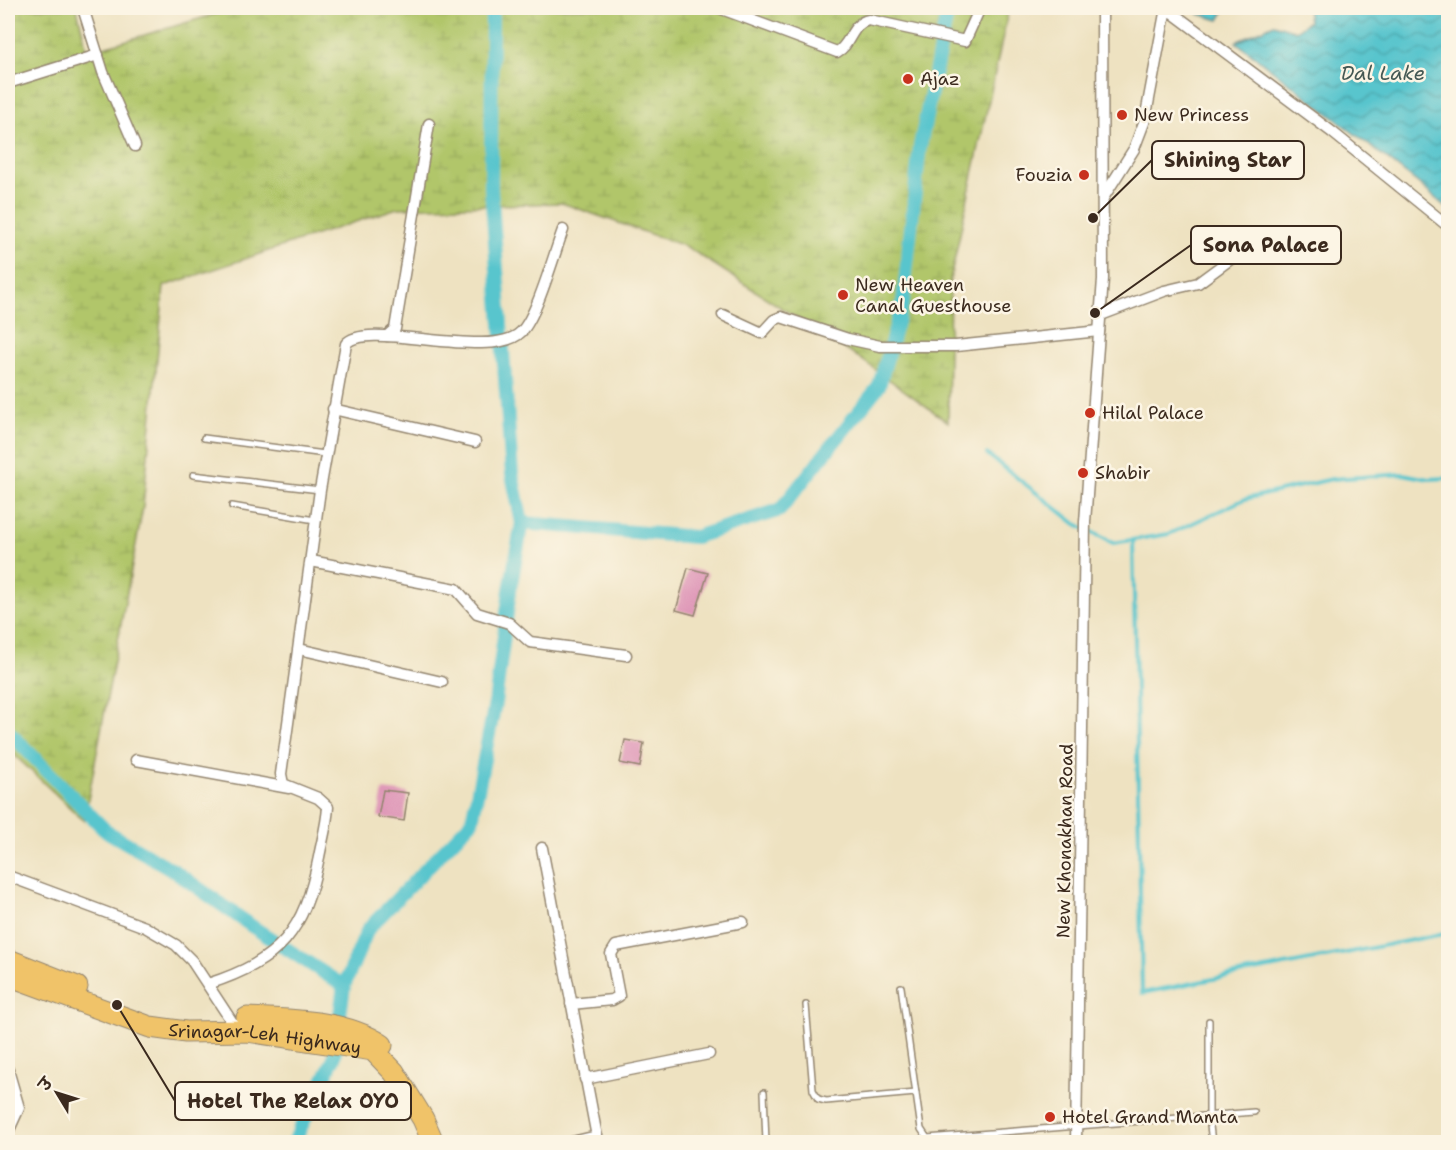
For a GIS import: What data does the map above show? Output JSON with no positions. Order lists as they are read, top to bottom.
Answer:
{
  "streets": {
    "highway": ["Srinagar-Leh Highway"],
    "street": ["New Khonakhan Road"]
  },
  "water": ["Dal Lake"],
  "places": [
    "Ajaz",
    "New Princess",
    "Fouzia",
    "Shining Star",
    "New Heaven Canal Guesthouse",
    "Sona Palace",
    "Hilal Palace",
    "Shabir",
    "Hotel The Relax OYO",
    "Hotel Grand Mamta"
  ],
  "north": "top left"
}
